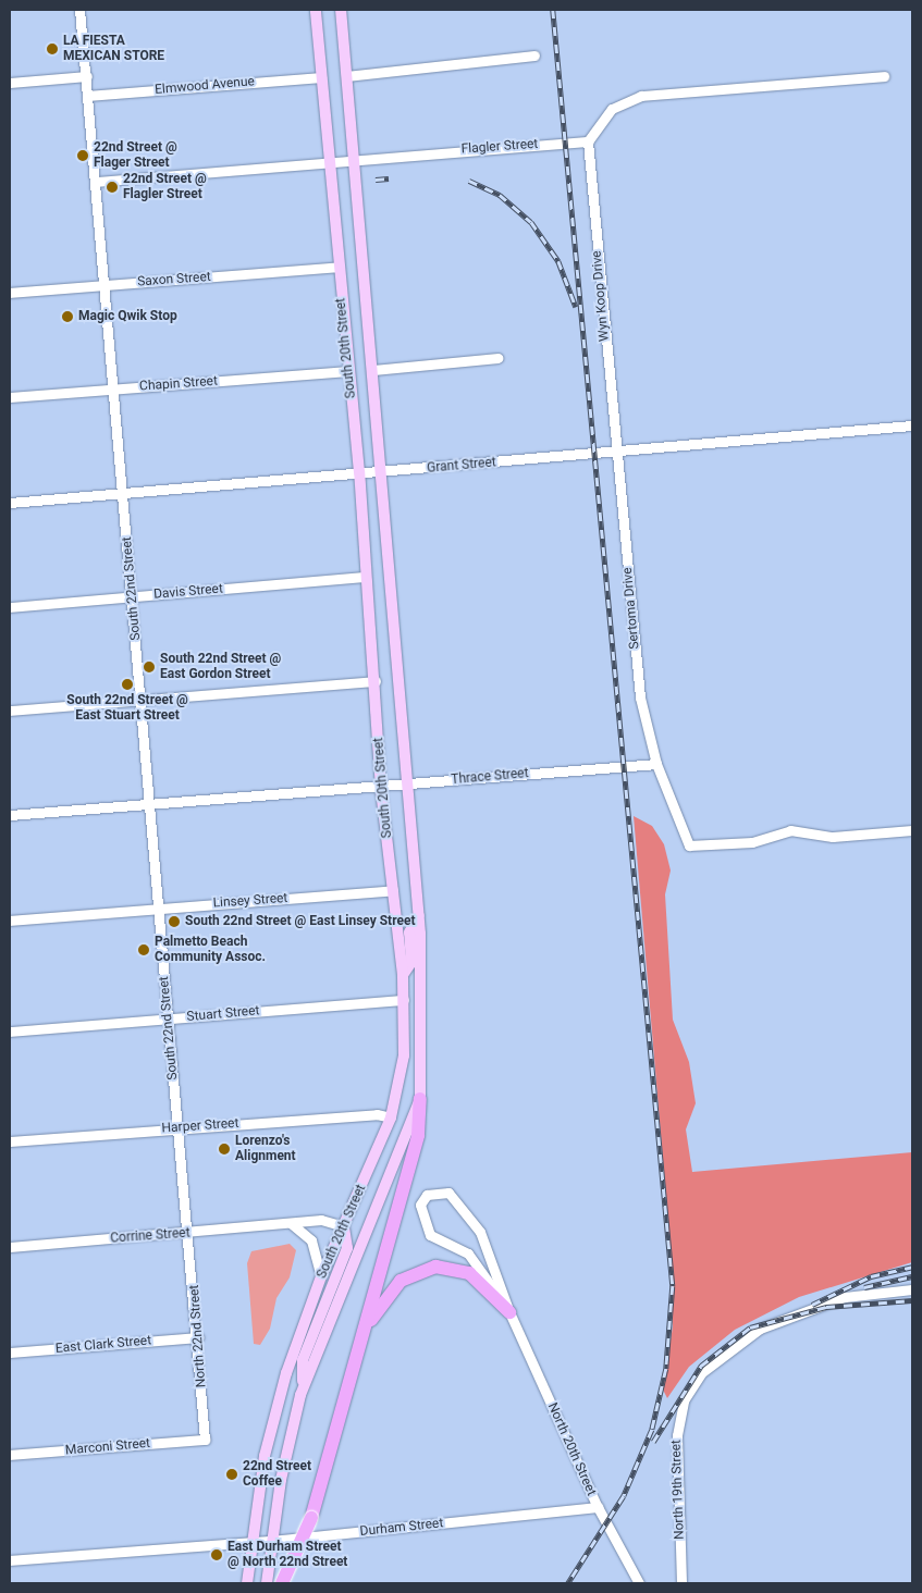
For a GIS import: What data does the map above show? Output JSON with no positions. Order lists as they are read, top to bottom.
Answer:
{
  "streets": {
    "main road": ["South 20th Street"],
    "street": [
      "Elmwood Avenue",
      "Flagler Street",
      "Saxon Street",
      "Wyn Koop Drive",
      "Chapin Street",
      "Grant Street",
      "South 22nd Street",
      "Davis Street",
      "Sertoma Drive",
      "Thrace Street",
      "Linsey Street",
      "Stuart Street",
      "Harper Street",
      "Corrine Street",
      "North 22nd Street",
      "East Clark Street",
      "Marconi Street",
      "North 20th Street",
      "North 19th Street",
      "Durham Street"
    ]
  },
  "crossings": [
    ["Elmwood Avenue", "South 20th Street"],
    ["Elmwood Avenue", "South 22nd Street"],
    ["Flagler Street", "Wyn Koop Drive"],
    ["Flagler Street", "South 20th Street"],
    ["Flagler Street", "South 22nd Street"],
    ["Saxon Street", "South 20th Street"],
    ["Saxon Street", "South 22nd Street"],
    ["Wyn Koop Drive", "Grant Street"],
    ["Wyn Koop Drive", "Sertoma Drive"],
    ["South 20th Street", "Chapin Street"],
    ["South 20th Street", "Grant Street"],
    ["South 20th Street", "Davis Street"],
    ["South 20th Street", "Thrace Street"],
    ["South 20th Street", "Linsey Street"],
    ["South 20th Street", "Stuart Street"],
    ["South 20th Street", "Harper Street"],
    ["South 20th Street", "Corrine Street"],
    ["South 20th Street", "Durham Street"],
    ["Chapin Street", "South 22nd Street"],
    ["Grant Street", "South 22nd Street"],
    ["Grant Street", "Sertoma Drive"],
    ["South 22nd Street", "Davis Street"],
    ["South 22nd Street", "Thrace Street"],
    ["South 22nd Street", "Linsey Street"],
    ["South 22nd Street", "Stuart Street"],
    ["South 22nd Street", "Harper Street"],
    ["South 22nd Street", "Corrine Street"],
    ["South 22nd Street", "North 22nd Street"],
    ["Sertoma Drive", "Thrace Street"],
    ["Corrine Street", "North 22nd Street"],
    ["North 22nd Street", "East Clark Street"],
    ["North 22nd Street", "Marconi Street"],
    ["North 20th Street", "Durham Street"]
  ],
  "places": [
    "LA FIESTA MEXICAN STORE",
    "22nd Street @ Flager Street",
    "22nd Street @ Flagler Street",
    "Magic Qwik Stop",
    "South 22nd Street @ East Gordon Street",
    "South 22nd Street @ East Stuart Street",
    "South 22nd Street @ East Linsey Street",
    "Palmetto Beach Community Assoc.",
    "Lorenzo's Alignment",
    "22nd Street Coffee",
    "East Durham Street @ North 22nd Street"
  ]
}
